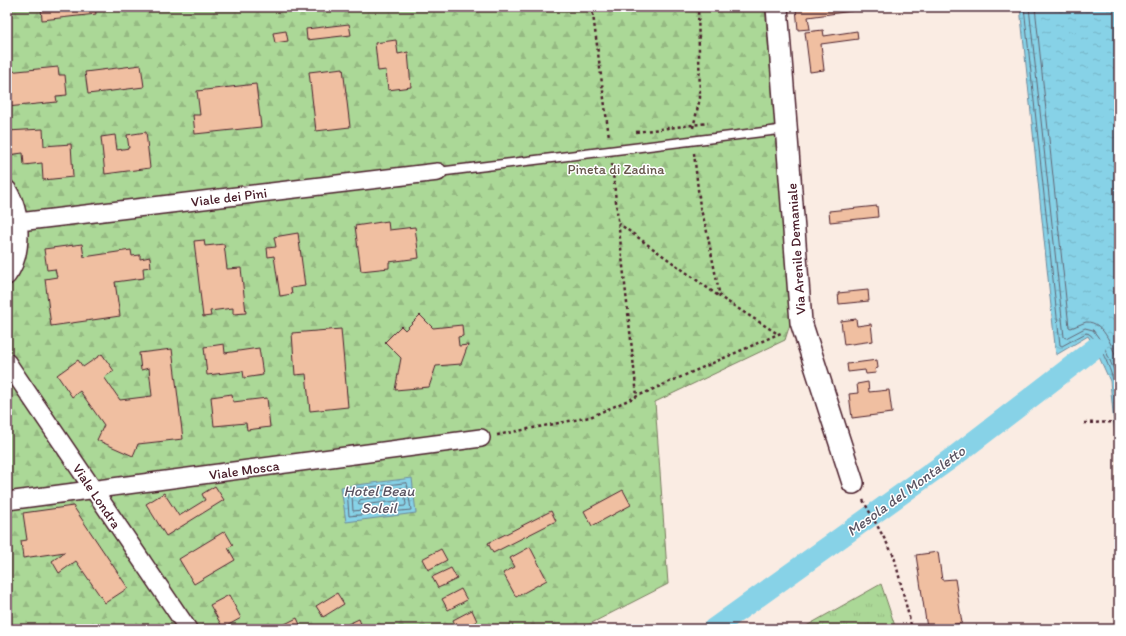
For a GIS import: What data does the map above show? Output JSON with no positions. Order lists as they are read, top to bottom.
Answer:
{
  "streets": {
    "street": [
      "Viale dei Pini",
      "Via Arenile Demaniale",
      "Viale Mosca",
      "Viale Londra"
    ]
  },
  "crossings": [
    ["Viale Mosca", "Viale Londra"]
  ],
  "water": ["Hotel Beau Soleil", "Mesola del Montaletto"],
  "parks": ["Pineta di Zadina"]
}
